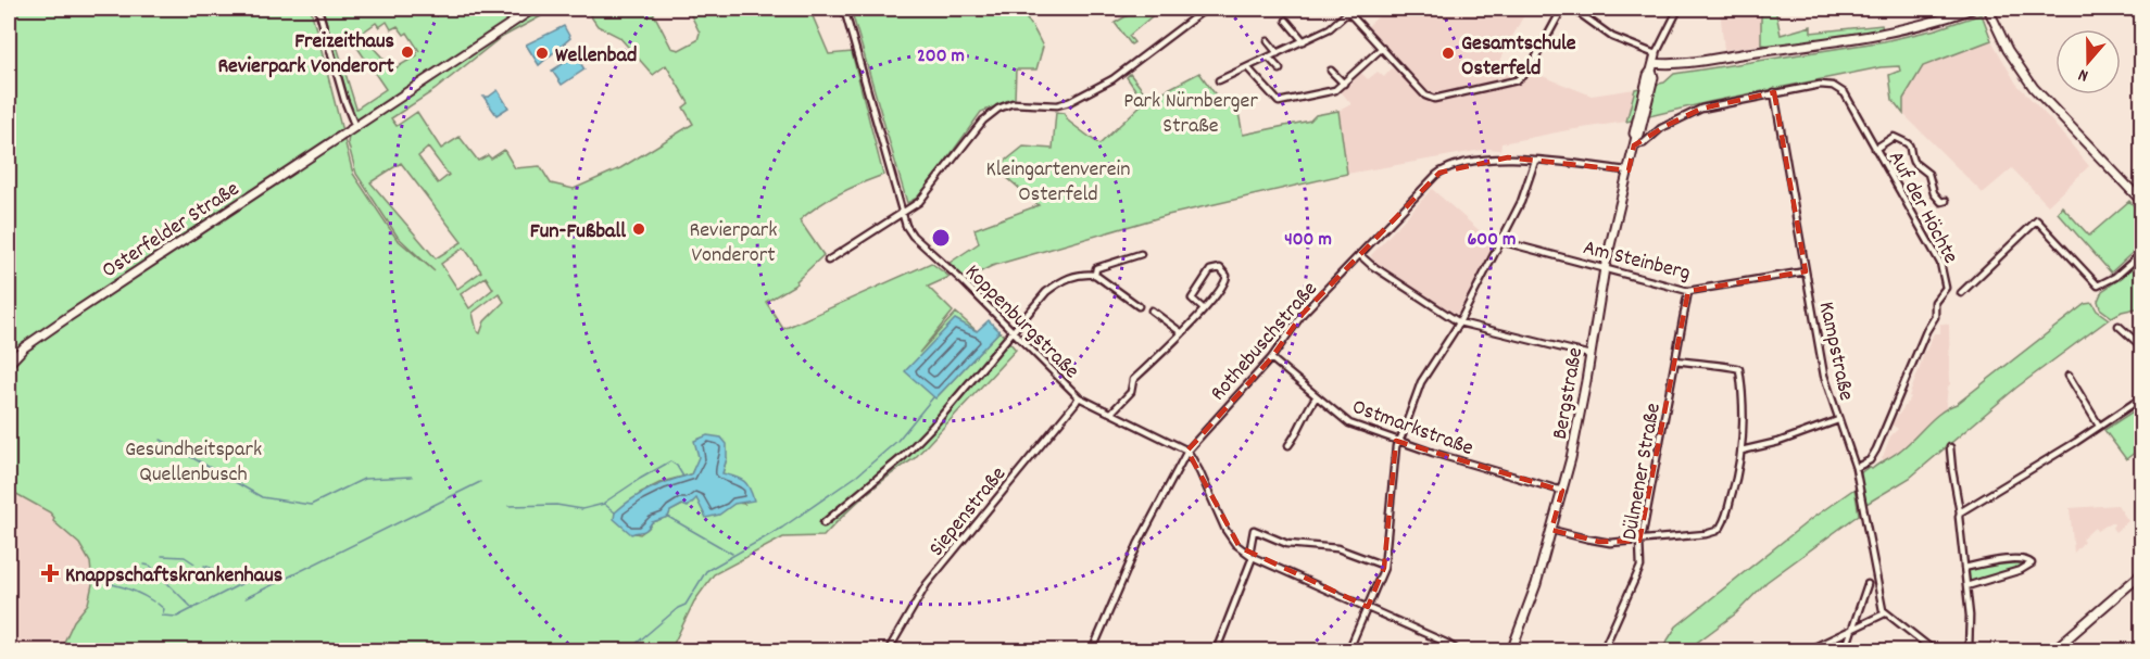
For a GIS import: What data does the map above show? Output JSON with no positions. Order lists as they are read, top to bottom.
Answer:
{
  "streets": {
    "street": [
      "Auf der Höchte",
      "Osterfelder Straße",
      "Am Steinberg",
      "Koppenburgstraße",
      "Rothebuschstraße",
      "Kampstraße",
      "Bergstraße",
      "Ostmarkstraße",
      "Dülmener Straße",
      "Siepenstraße"
    ]
  },
  "crossings": [
    ["Auf der Höchte", "Kampstraße"],
    ["Auf der Höchte", "Bergstraße"],
    ["Am Steinberg", "Kampstraße"],
    ["Am Steinberg", "Bergstraße"],
    ["Am Steinberg", "Dülmener Straße"],
    ["Koppenburgstraße", "Rothebuschstraße"],
    ["Koppenburgstraße", "Siepenstraße"],
    ["Rothebuschstraße", "Bergstraße"],
    ["Rothebuschstraße", "Ostmarkstraße"],
    ["Bergstraße", "Ostmarkstraße"]
  ],
  "parks": [
    "Park Nürnberger Straße",
    "Kleingartenverein Osterfeld",
    "Revierpark Vonderort",
    "Gesundheitspark Quellenbusch"
  ],
  "places": {
    "other": [
      "Freizeithaus Revierpark Vonderort",
      "Wellenbad",
      "Gesamtschule Osterfeld",
      "Fun-Fußball"
    ],
    "health": ["Knappschaftskrankenhaus"]
  },
  "north": "bottom",
  "rings": ["200 m", "400 m", "600 m"]
}
